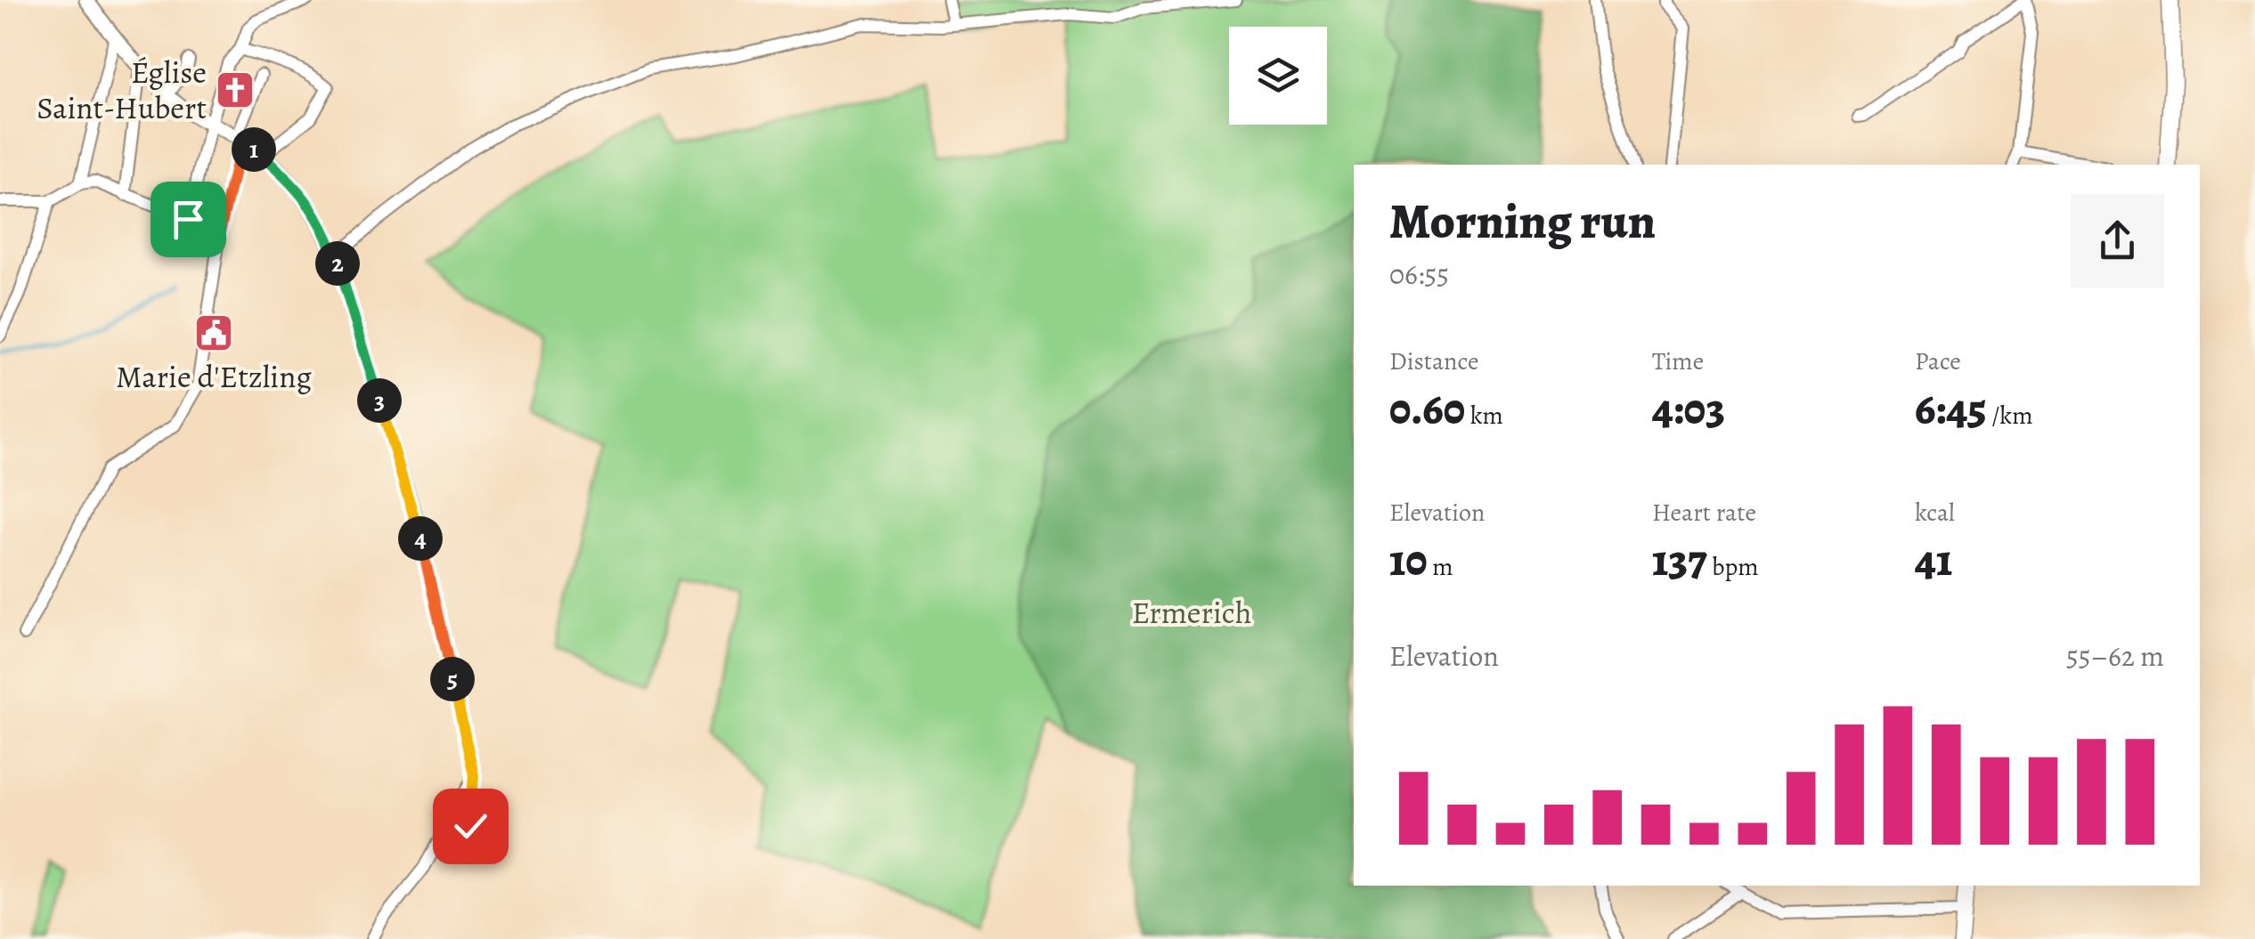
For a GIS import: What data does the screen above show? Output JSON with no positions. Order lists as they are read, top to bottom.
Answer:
{
  "parks": ["Ermerich"],
  "places": {
    "church": ["Église Saint-Hubert"],
    "public building": ["Marie d'Etzling"]
  },
  "page": {
    "pins": [
      "1",
      "2",
      "3",
      "4",
      "5"
    ],
    "heading": ["Morning run", "06:55"],
    "stats": [
      ["Distance", "0.60 km"],
      ["Time", "4:03"],
      ["Pace", "6:45 /km"],
      ["Elevation", "10 m"],
      ["Heart rate", "137 bpm"],
      ["kcal", "41"]
    ],
    "chart": ["Elevation", "55–62 m"]
  }
}
